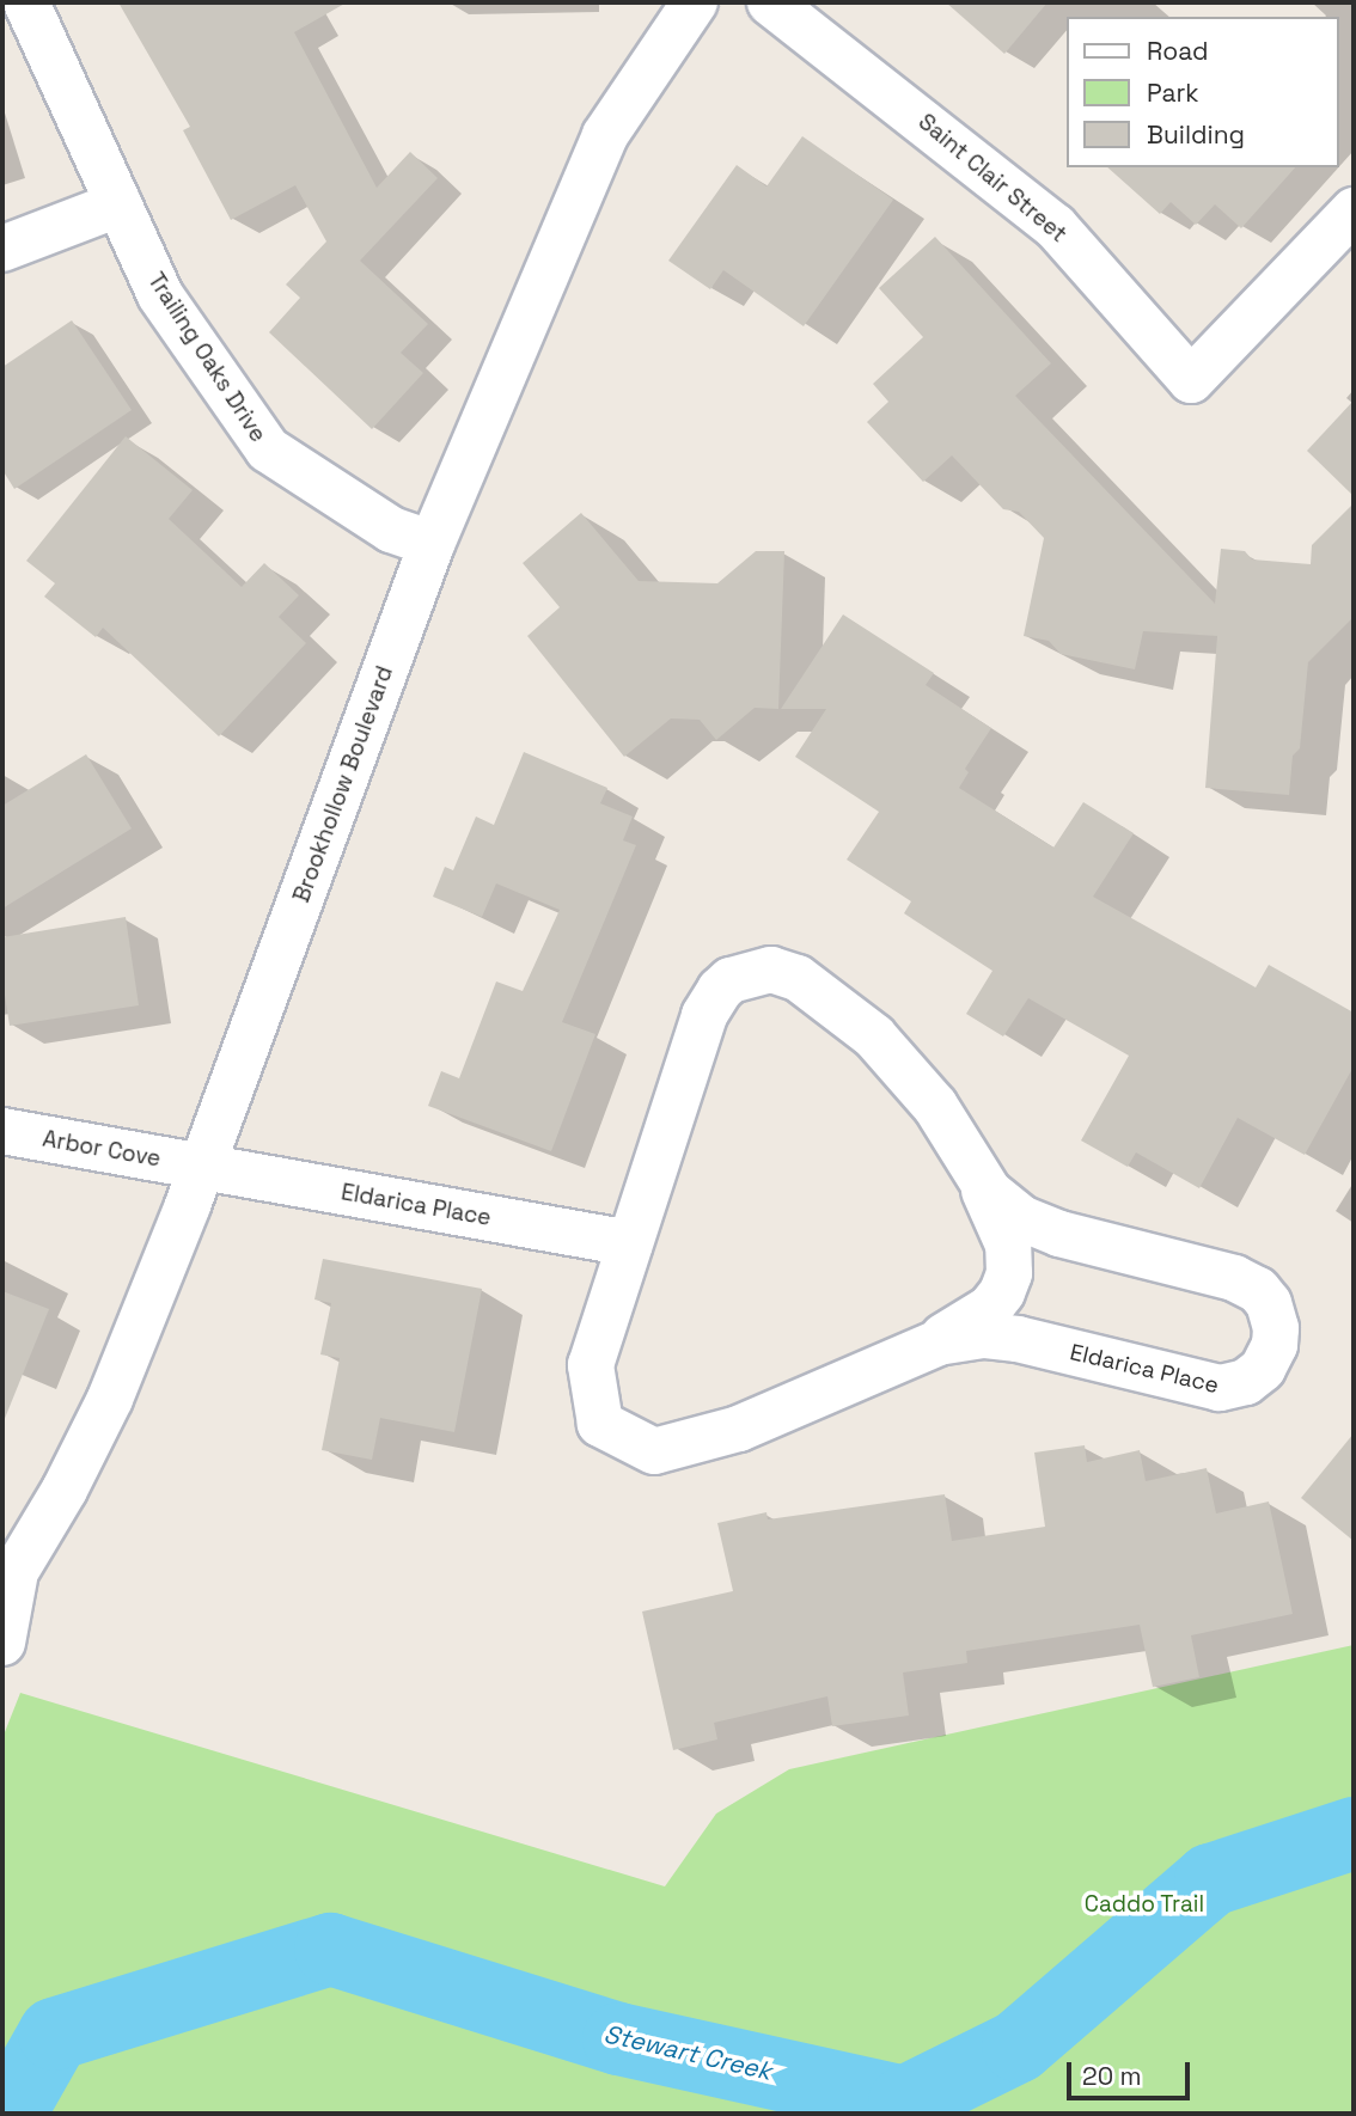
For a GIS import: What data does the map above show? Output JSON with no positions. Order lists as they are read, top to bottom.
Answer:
{
  "streets": {
    "street": [
      "Saint Clair Street",
      "Trailing Oaks Drive",
      "Brookhollow Boulevard",
      "Arbor Cove",
      "Eldarica Place"
    ]
  },
  "crossings": [
    ["Trailing Oaks Drive", "Brookhollow Boulevard"],
    ["Brookhollow Boulevard", "Arbor Cove"],
    ["Brookhollow Boulevard", "Eldarica Place"],
    ["Arbor Cove", "Eldarica Place"]
  ],
  "water": ["Stewart Creek"],
  "parks": ["Caddo Trail"],
  "legend": ["Road", "Park", "Building"],
  "scale_bar": "20 m"
}
